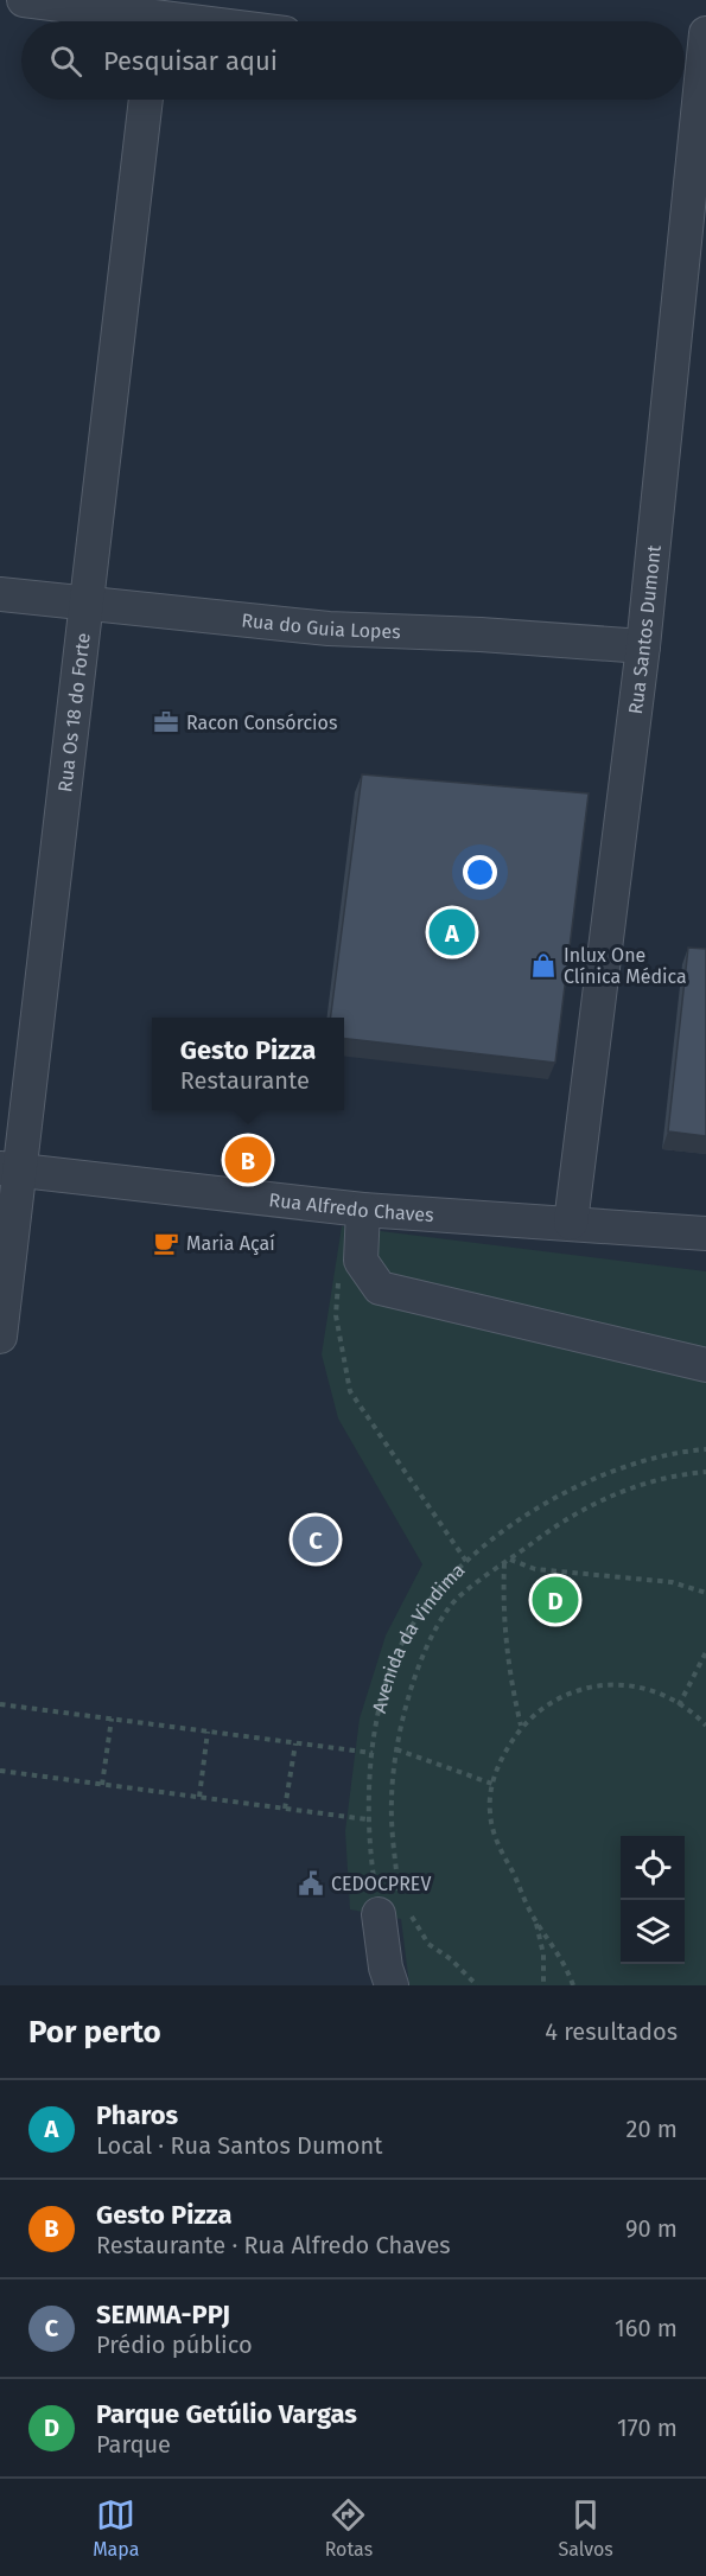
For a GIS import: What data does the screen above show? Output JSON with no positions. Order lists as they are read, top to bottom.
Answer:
{
  "streets": {
    "street": [
      "Rua do Guia Lopes",
      "Rua Santos Dumont",
      "Rua Os 18 do Forte",
      "Rua Alfredo Chaves"
    ],
    "path": ["Avenida da Vindima"]
  },
  "crossings": [
    ["Rua do Guia Lopes", "Rua Santos Dumont"],
    ["Rua do Guia Lopes", "Rua Os 18 do Forte"],
    ["Rua Santos Dumont", "Rua Alfredo Chaves"],
    ["Rua Os 18 do Forte", "Rua Alfredo Chaves"]
  ],
  "places": {
    "office": ["Racon Consórcios"],
    "shop": ["Inlux One Clínica Médica"],
    "cafe": ["Maria Açaí"],
    "public building": ["CEDOCPREV"]
  },
  "page": {
    "search": "Pesquisar aqui",
    "pins": [
      "A",
      "B",
      "C",
      "D"
    ],
    "popup": ["Gesto Pizza", "Restaurante"],
    "heading": ["Por perto", "4 resultados"],
    "list": [
      {
        "mark": "A",
        "name": "Pharos",
        "note": "Local · Rua Santos Dumont",
        "value": "20 m"
      },
      {
        "mark": "B",
        "name": "Gesto Pizza",
        "note": "Restaurante · Rua Alfredo Chaves",
        "value": "90 m"
      },
      {
        "mark": "C",
        "name": "SEMMA-PPJ",
        "note": "Prédio público",
        "value": "160 m"
      },
      {
        "mark": "D",
        "name": "Parque Getúlio Vargas",
        "note": "Parque",
        "value": "170 m"
      }
    ],
    "nav": ["Mapa", "Rotas", "Salvos"]
  }
}
